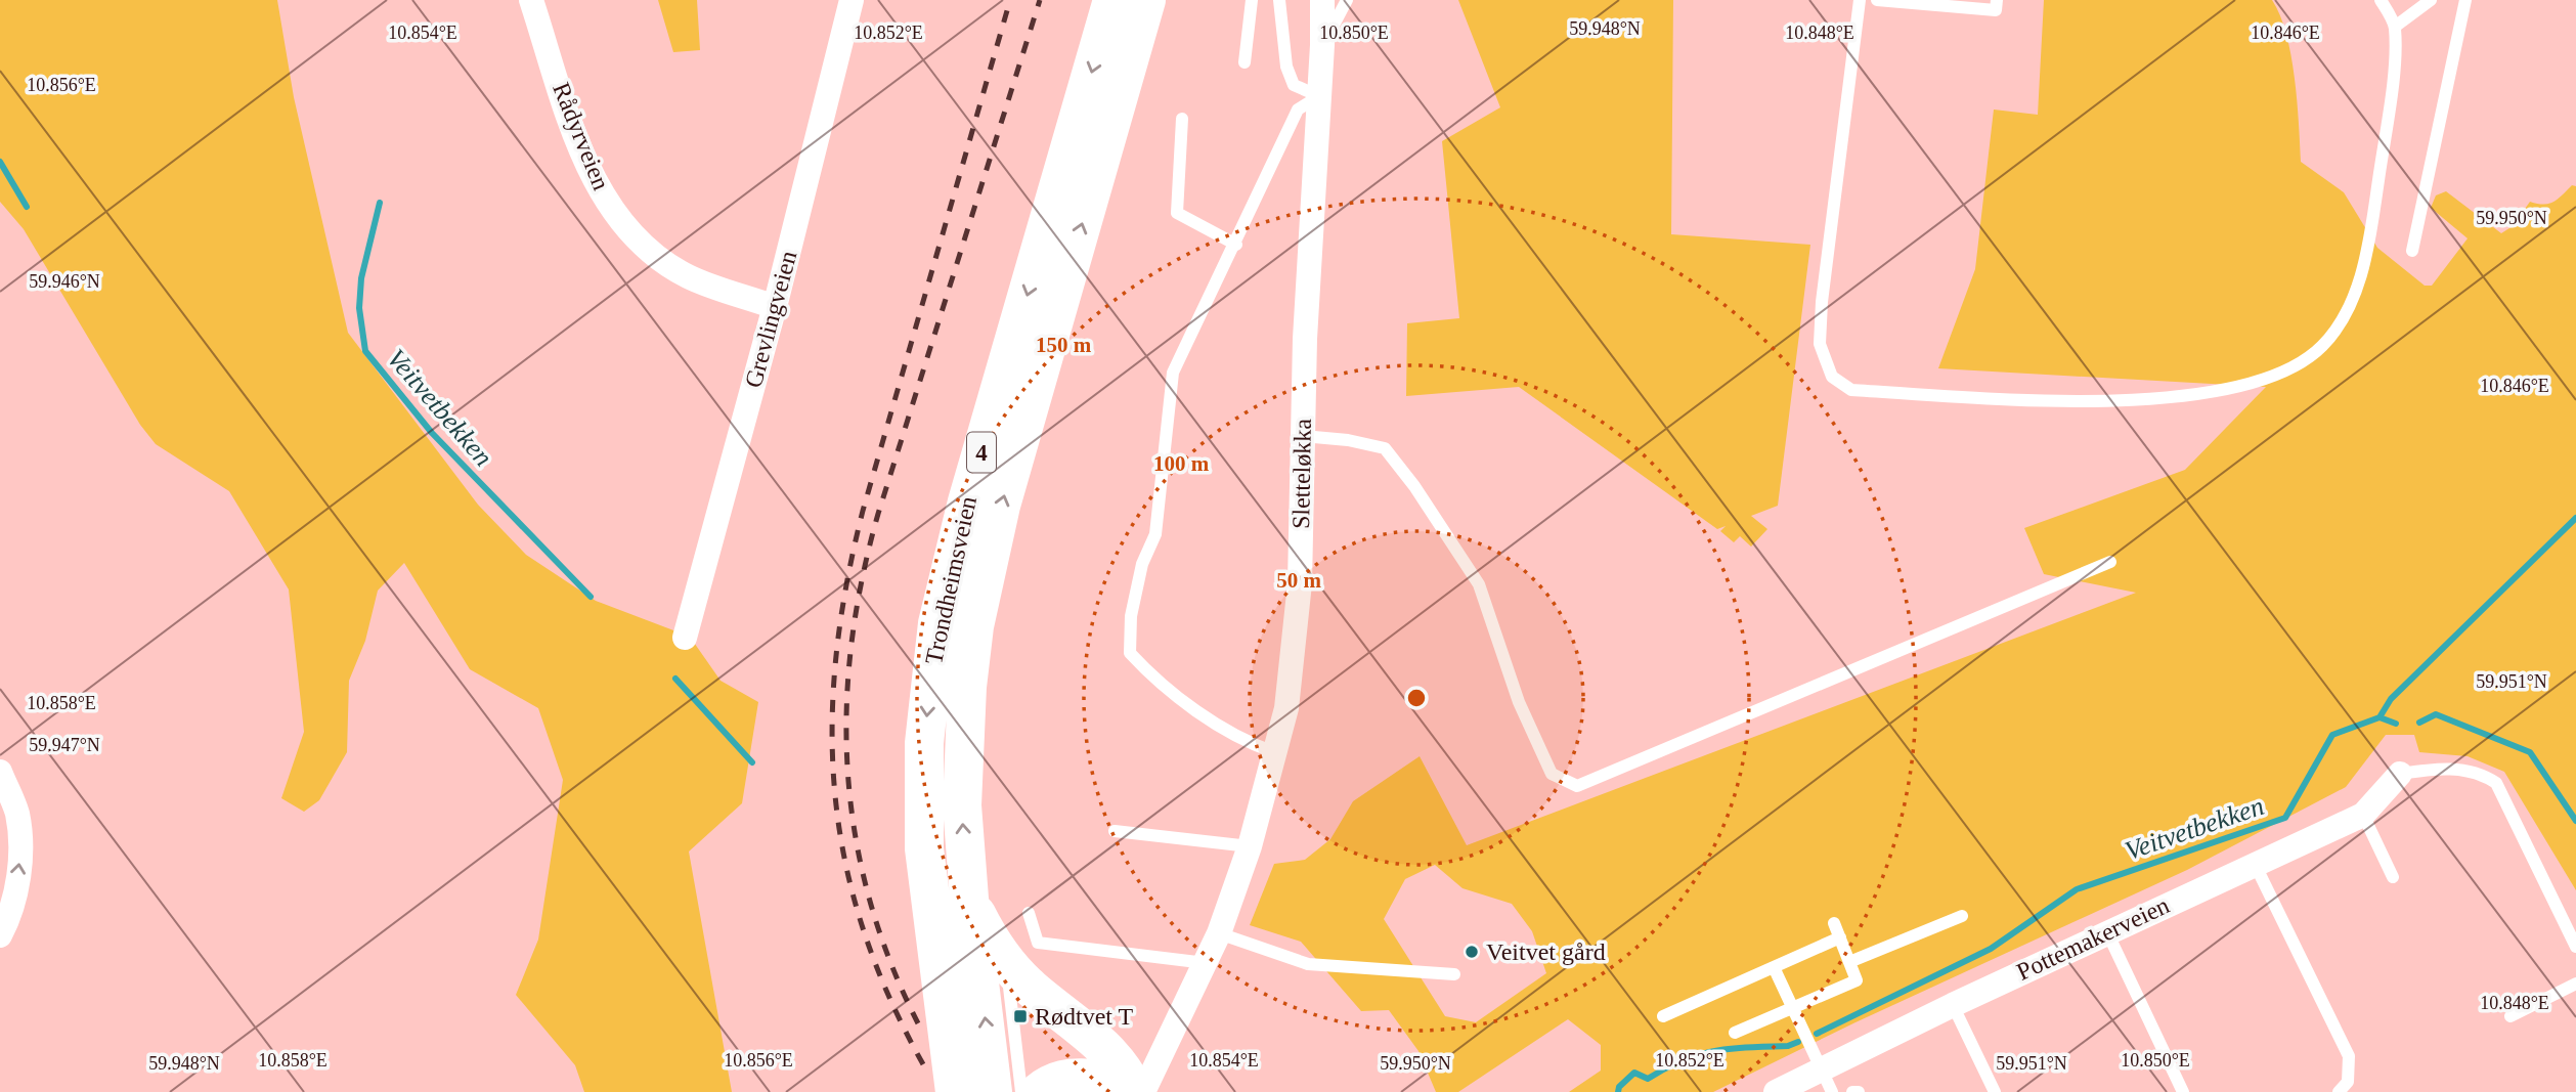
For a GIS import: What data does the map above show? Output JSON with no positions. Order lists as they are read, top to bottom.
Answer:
{
  "streets": {
    "highway": ["4", "Trondheimsveien"],
    "street": [
      "Rådyrveien",
      "Grevlingveien",
      "Sletteløkka",
      "Pottemakerveien"
    ]
  },
  "crossings": [
    ["Rådyrveien", "Grevlingveien"]
  ],
  "water": ["Veitvetbekken"],
  "places": {
    "other": ["Veitvet gård"],
    "transit": ["Rødtvet T"]
  },
  "coordinates": [
    "59.948°N",
    "10.854°E",
    "10.850°E",
    "10.848°E",
    "10.846°E",
    "10.852°E",
    "10.856°E",
    "59.950°N",
    "59.946°N",
    "59.951°N",
    "10.858°E",
    "59.947°N"
  ],
  "rings": ["150 m", "100 m", "50 m"]
}
